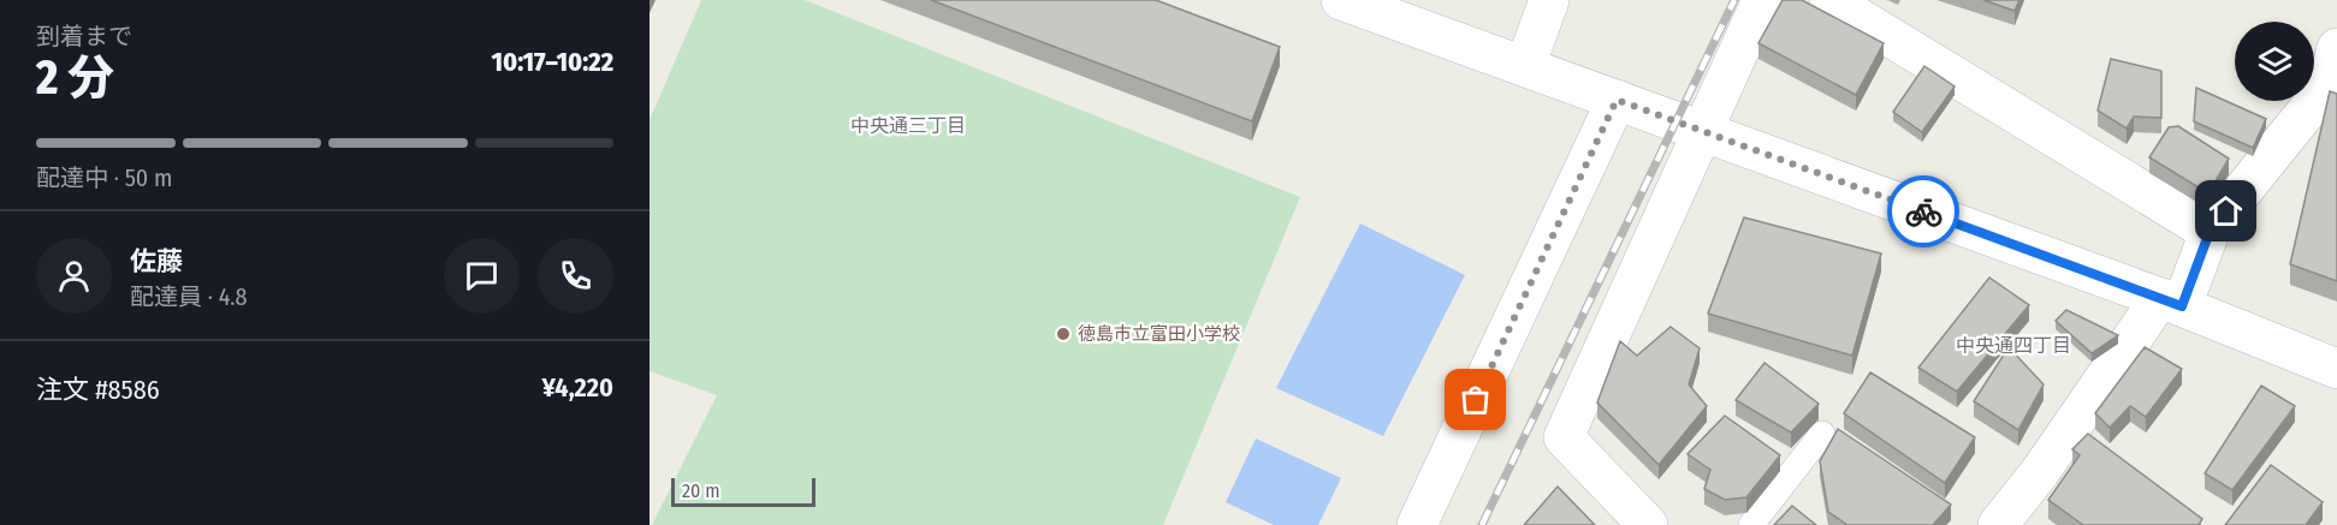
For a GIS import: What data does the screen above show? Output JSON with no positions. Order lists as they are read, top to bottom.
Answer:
{
  "districts": ["中央通三丁目", "中央通四丁目"],
  "places": ["徳島市立富田小学校"],
  "scale_bar": "20 m",
  "page": {
    "heading": ["2 分", "到着まで", "10:17–10:22"],
    "panel": [
      "佐藤",
      "配達員 · 4.8",
      "注文 #8586",
      "¥4,220"
    ],
    "bar": "配達中 · 50 m",
    "scale": "20 m"
  }
}
